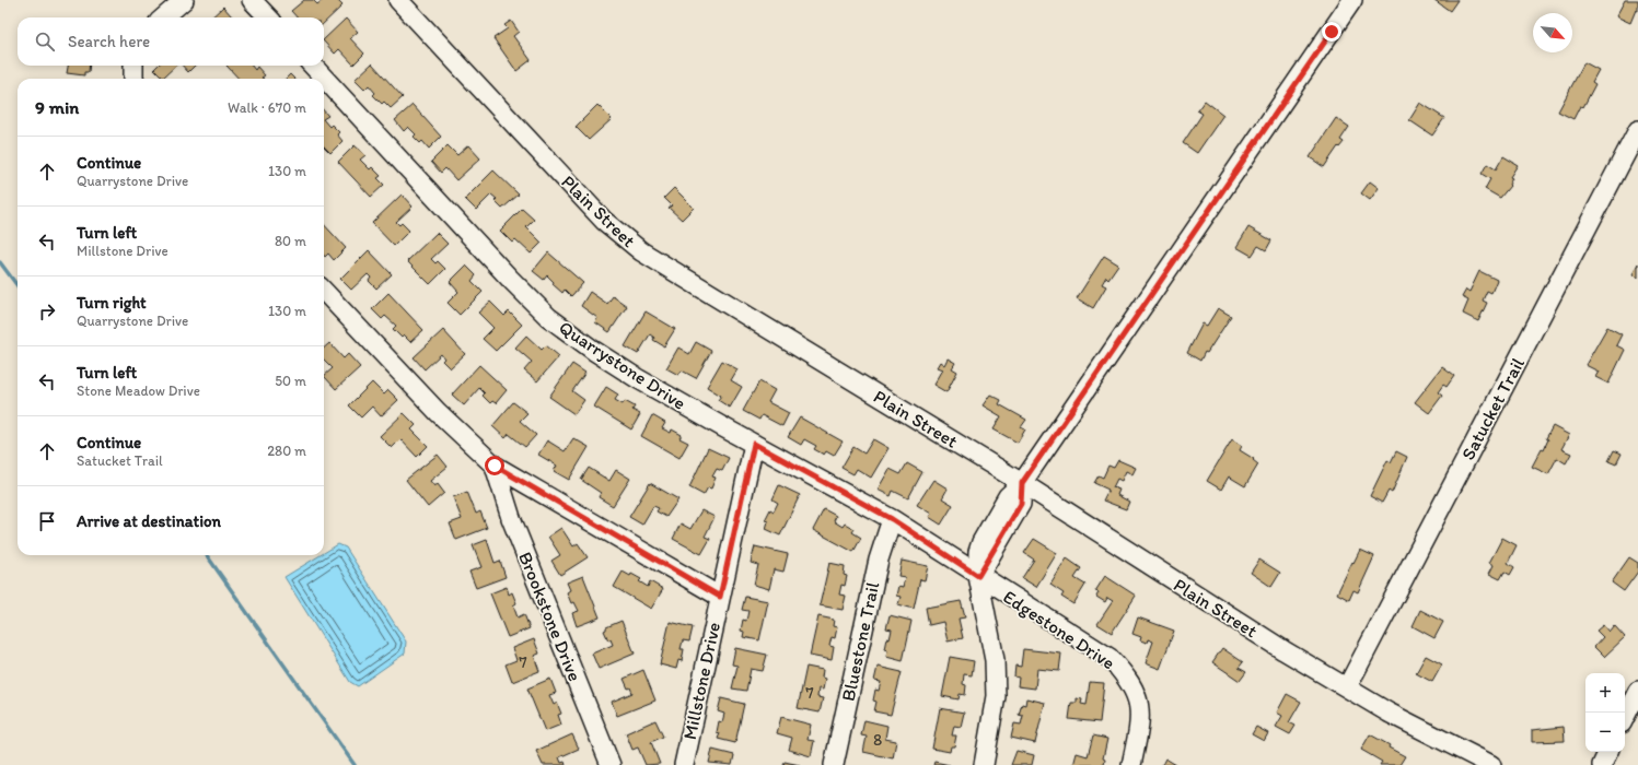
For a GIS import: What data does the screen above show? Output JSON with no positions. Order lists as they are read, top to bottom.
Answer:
{
  "streets": {
    "street": [
      "Plain Street",
      "Quarrystone Drive",
      "Satucket Trail",
      "Brookstone Drive",
      "Edgestone Drive",
      "Bluestone Trail",
      "Millstone Drive"
    ]
  },
  "crossings": [
    ["Plain Street", "Satucket Trail"],
    ["Quarrystone Drive", "Edgestone Drive"],
    ["Quarrystone Drive", "Bluestone Trail"],
    ["Quarrystone Drive", "Millstone Drive"]
  ],
  "house_numbers": ["7", "7", "8"],
  "north": "bottom right",
  "page": {
    "search": "Search here",
    "heading": ["9 min", "Walk · 670 m"],
    "list": [
      ["Continue", "Quarrystone Drive", "130 m"],
      ["Turn left", "Millstone Drive", "80 m"],
      ["Turn right", "Quarrystone Drive", "130 m"],
      ["Turn left", "Stone Meadow Drive", "50 m"],
      ["Continue", "Satucket Trail", "280 m"],
      "Arrive at destination"
    ],
    "map_buttons": ["+", "−"]
  }
}
